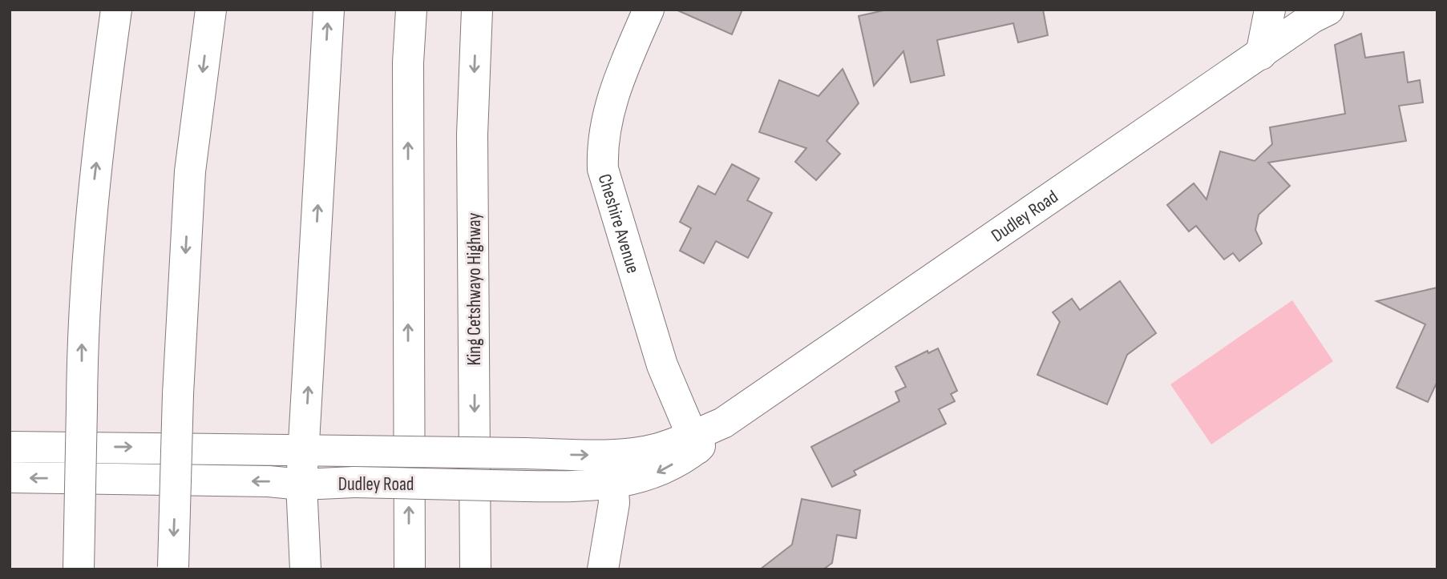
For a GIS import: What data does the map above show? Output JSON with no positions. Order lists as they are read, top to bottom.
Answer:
{
  "streets": {
    "main road": ["Dudley Road", "Cheshire Avenue", "King Cetshwayo Highway"]
  },
  "crossings": [
    ["Dudley Road", "Cheshire Avenue"]
  ]
}
